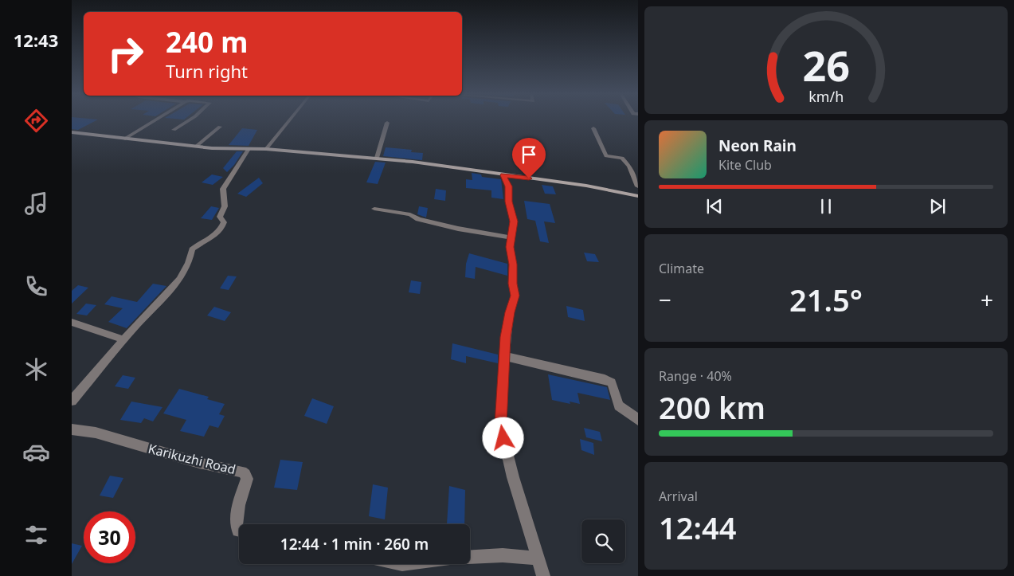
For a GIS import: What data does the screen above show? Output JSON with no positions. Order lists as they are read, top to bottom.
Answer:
{
  "streets": {
    "street": ["Karikuzhi Road"]
  },
  "page": {
    "tabs": "12:43",
    "turn": ["240 m", "Turn right"],
    "song": ["Neon Rain", "Kite Club"],
    "tile": [
      "Climate",
      ["Range · 40%", "200 km"],
      ["Arrival", "12:44"]
    ],
    "heat": ["−", "21.5°", "+"],
    "limit": "30",
    "trip": "12:44 · 1 min · 260 m",
    "gauge": ["26", "km/h"]
  }
}
